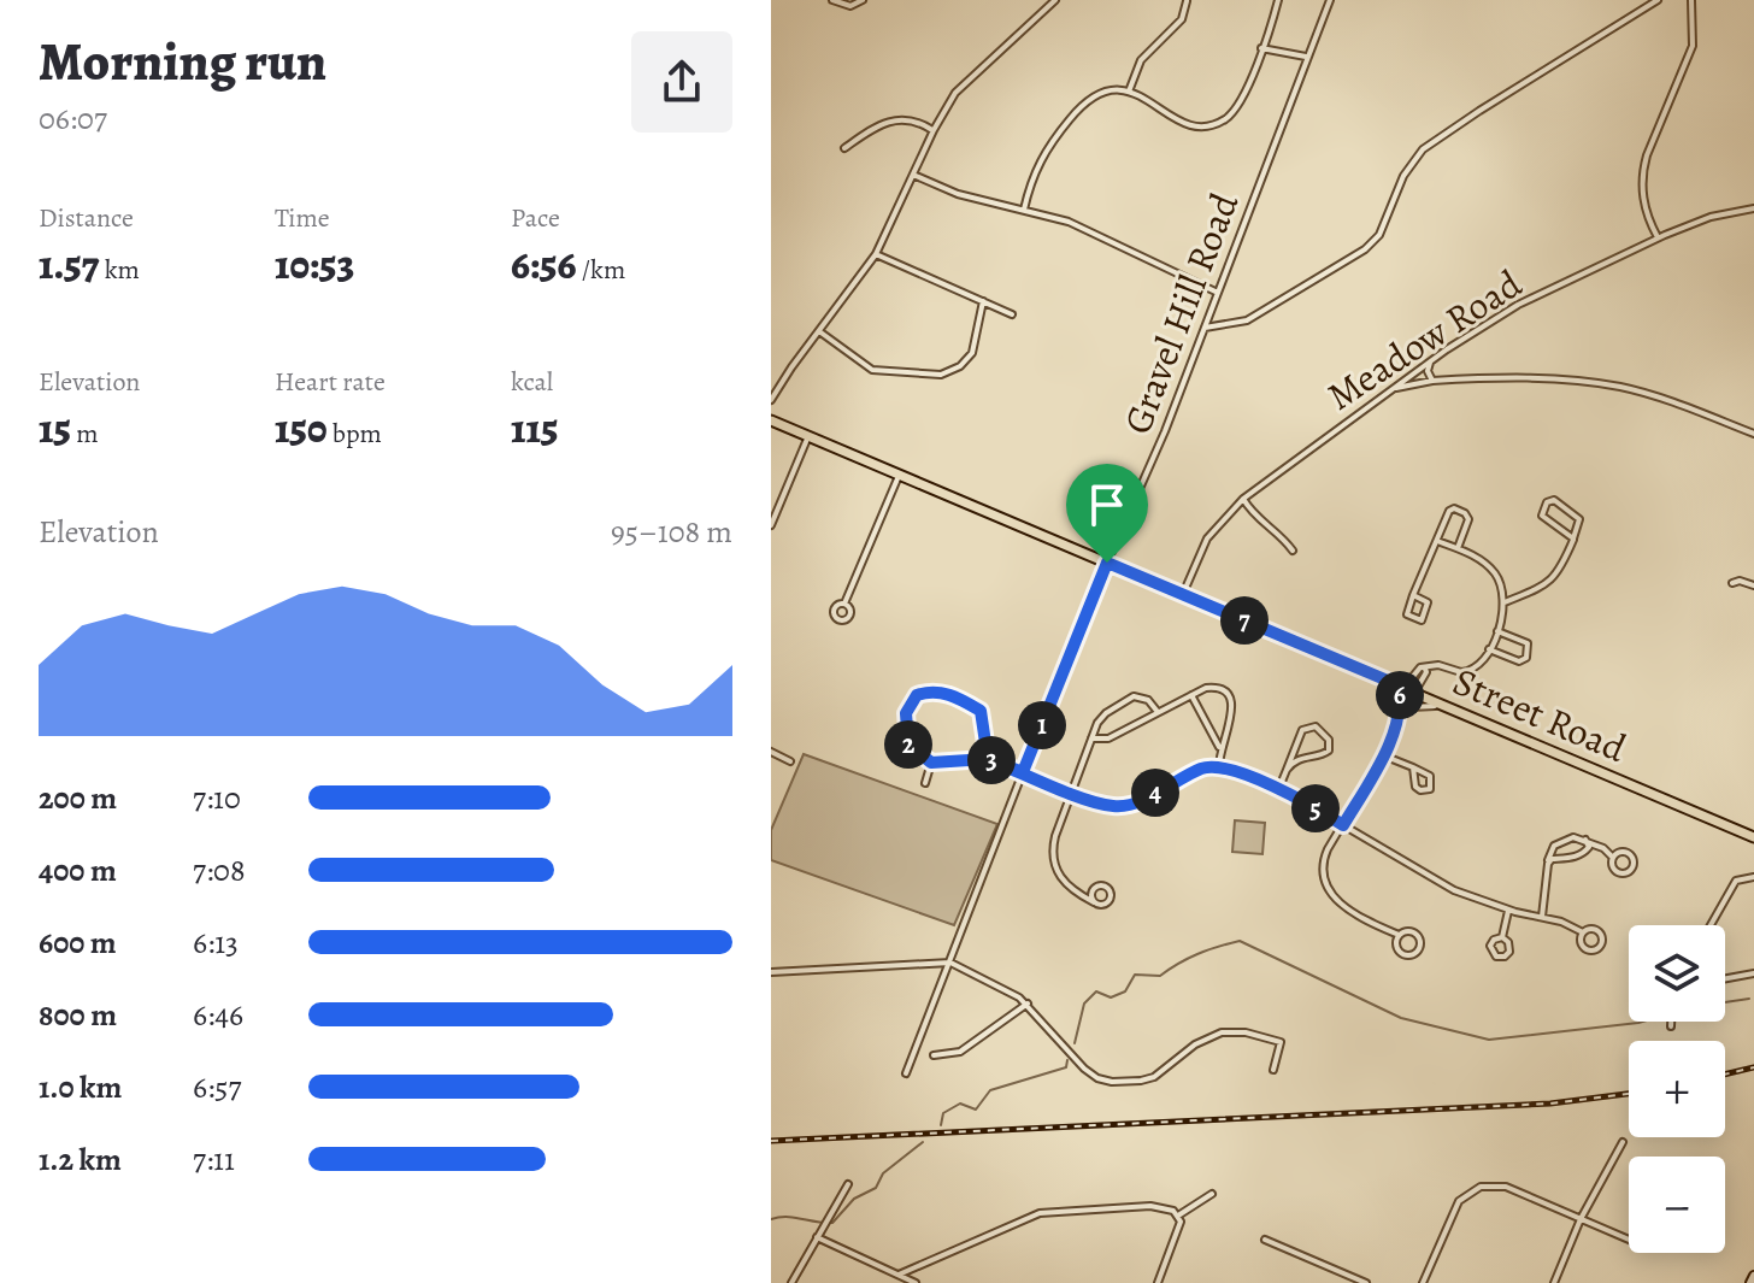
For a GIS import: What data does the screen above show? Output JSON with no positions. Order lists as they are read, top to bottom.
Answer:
{
  "streets": {
    "main road": ["Street Road"],
    "street": ["Gravel Hill Road", "Meadow Road"]
  },
  "crossings": [
    ["Gravel Hill Road", "Street Road"],
    ["Meadow Road", "Street Road"]
  ],
  "page": {
    "heading": ["Morning run", "06:07"],
    "stats": [
      ["Distance", "1.57 km"],
      ["Time", "10:53"],
      ["Pace", "6:56 /km"],
      ["Elevation", "15 m"],
      ["Heart rate", "150 bpm"],
      ["kcal", "115"]
    ],
    "chart": ["Elevation", "95–108 m"],
    "pins": [
      "7",
      "6",
      "1",
      "2",
      "3",
      "4",
      "5"
    ],
    "list": [
      {
        "name": "200 m",
        "note": "7:10"
      },
      {
        "name": "400 m",
        "note": "7:08"
      },
      {
        "name": "600 m",
        "note": "6:13"
      },
      {
        "name": "800 m",
        "note": "6:46"
      },
      {
        "name": "1.0 km",
        "note": "6:57"
      },
      {
        "name": "1.2 km",
        "note": "7:11"
      }
    ],
    "map_buttons": ["+", "−"]
  }
}
